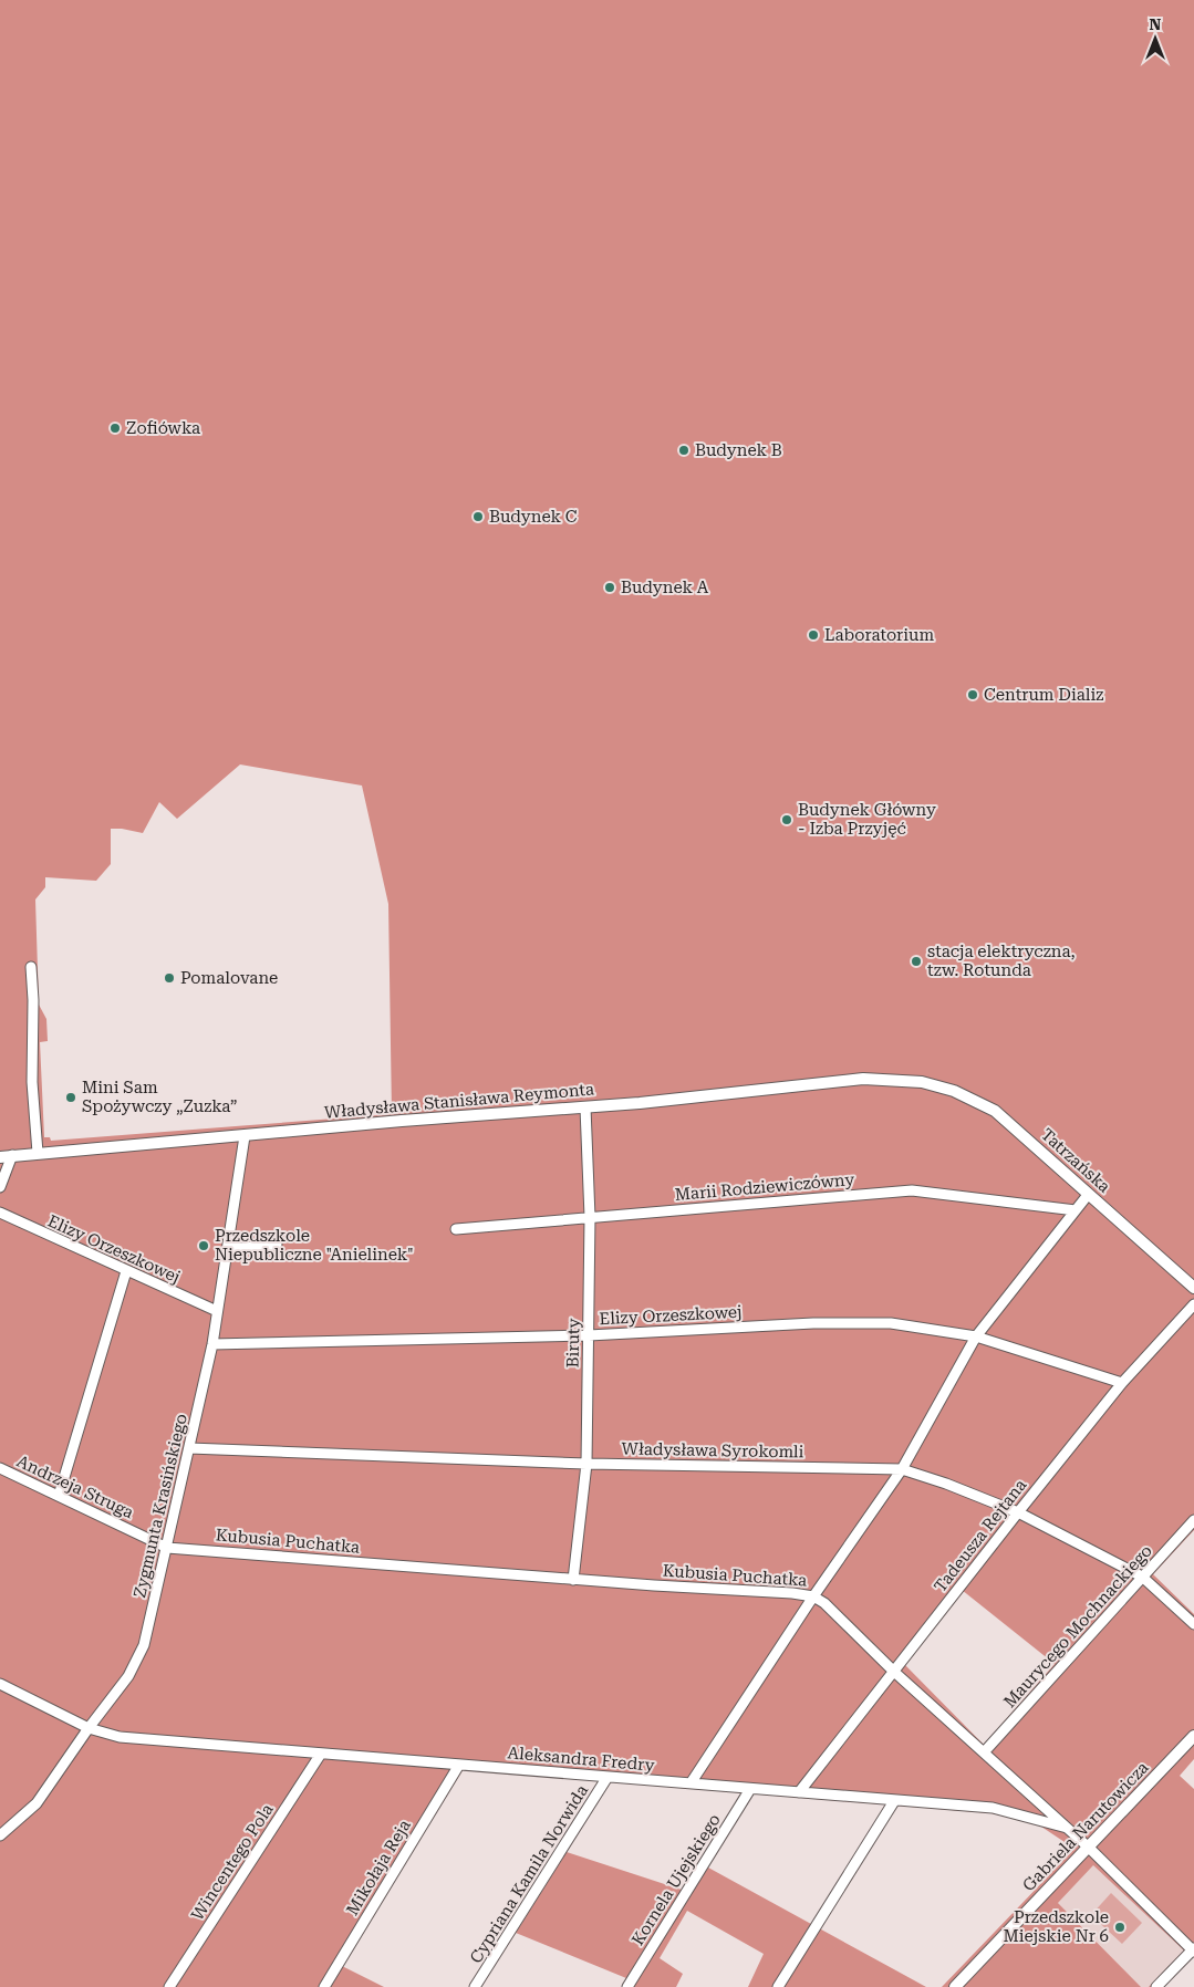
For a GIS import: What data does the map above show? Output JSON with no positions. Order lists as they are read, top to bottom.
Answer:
{
  "streets": {
    "street": [
      "Władysława Stanisława Reymonta",
      "Tatrzańska",
      "Marii Rodziewiczówny",
      "Elizy Orzeszkowej",
      "Biruty",
      "Władysława Syrokomli",
      "Andrzeja Struga",
      "Zygmunta Krasińskiego",
      "Tadeusza Rejtana",
      "Kubusia Puchatka",
      "Maurycego Mochnackiego",
      "Aleksandra Fredry",
      "Gabriela Narutowicza",
      "Wincentego Pola",
      "Mikołaja Reja",
      "Cypriana Kamila Norwida",
      "Kornela Ujejskiego"
    ]
  },
  "crossings": [
    ["Władysława Stanisława Reymonta", "Tatrzańska"],
    ["Władysława Stanisława Reymonta", "Biruty"],
    ["Władysława Stanisława Reymonta", "Zygmunta Krasińskiego"],
    ["Marii Rodziewiczówny", "Biruty"],
    ["Elizy Orzeszkowej", "Biruty"],
    ["Elizy Orzeszkowej", "Zygmunta Krasińskiego"],
    ["Elizy Orzeszkowej", "Tadeusza Rejtana"],
    ["Biruty", "Władysława Syrokomli"],
    ["Biruty", "Kubusia Puchatka"],
    ["Władysława Syrokomli", "Zygmunta Krasińskiego"],
    ["Władysława Syrokomli", "Tadeusza Rejtana"],
    ["Władysława Syrokomli", "Maurycego Mochnackiego"],
    ["Andrzeja Struga", "Zygmunta Krasińskiego"],
    ["Andrzeja Struga", "Kubusia Puchatka"],
    ["Zygmunta Krasińskiego", "Kubusia Puchatka"],
    ["Zygmunta Krasińskiego", "Aleksandra Fredry"],
    ["Tadeusza Rejtana", "Kubusia Puchatka"],
    ["Tadeusza Rejtana", "Aleksandra Fredry"],
    ["Kubusia Puchatka", "Maurycego Mochnackiego"],
    ["Kubusia Puchatka", "Aleksandra Fredry"],
    ["Kubusia Puchatka", "Gabriela Narutowicza"],
    ["Aleksandra Fredry", "Wincentego Pola"],
    ["Aleksandra Fredry", "Mikołaja Reja"],
    ["Aleksandra Fredry", "Cypriana Kamila Norwida"],
    ["Aleksandra Fredry", "Kornela Ujejskiego"]
  ],
  "places": [
    "Zofiówka",
    "Budynek B",
    "Budynek C",
    "Budynek A",
    "Laboratorium",
    "Centrum Dializ",
    "Budynek Główny - Izba Przyjęć",
    "stacja elektryczna, tzw. Rotunda",
    "Pomalovane",
    "Mini Sam Spożywczy „Zuzka”",
    "Przedszkole Niepubliczne \"Anielinek\"",
    "Przedszkole Miejskie Nr 6"
  ],
  "north": "top"
}
